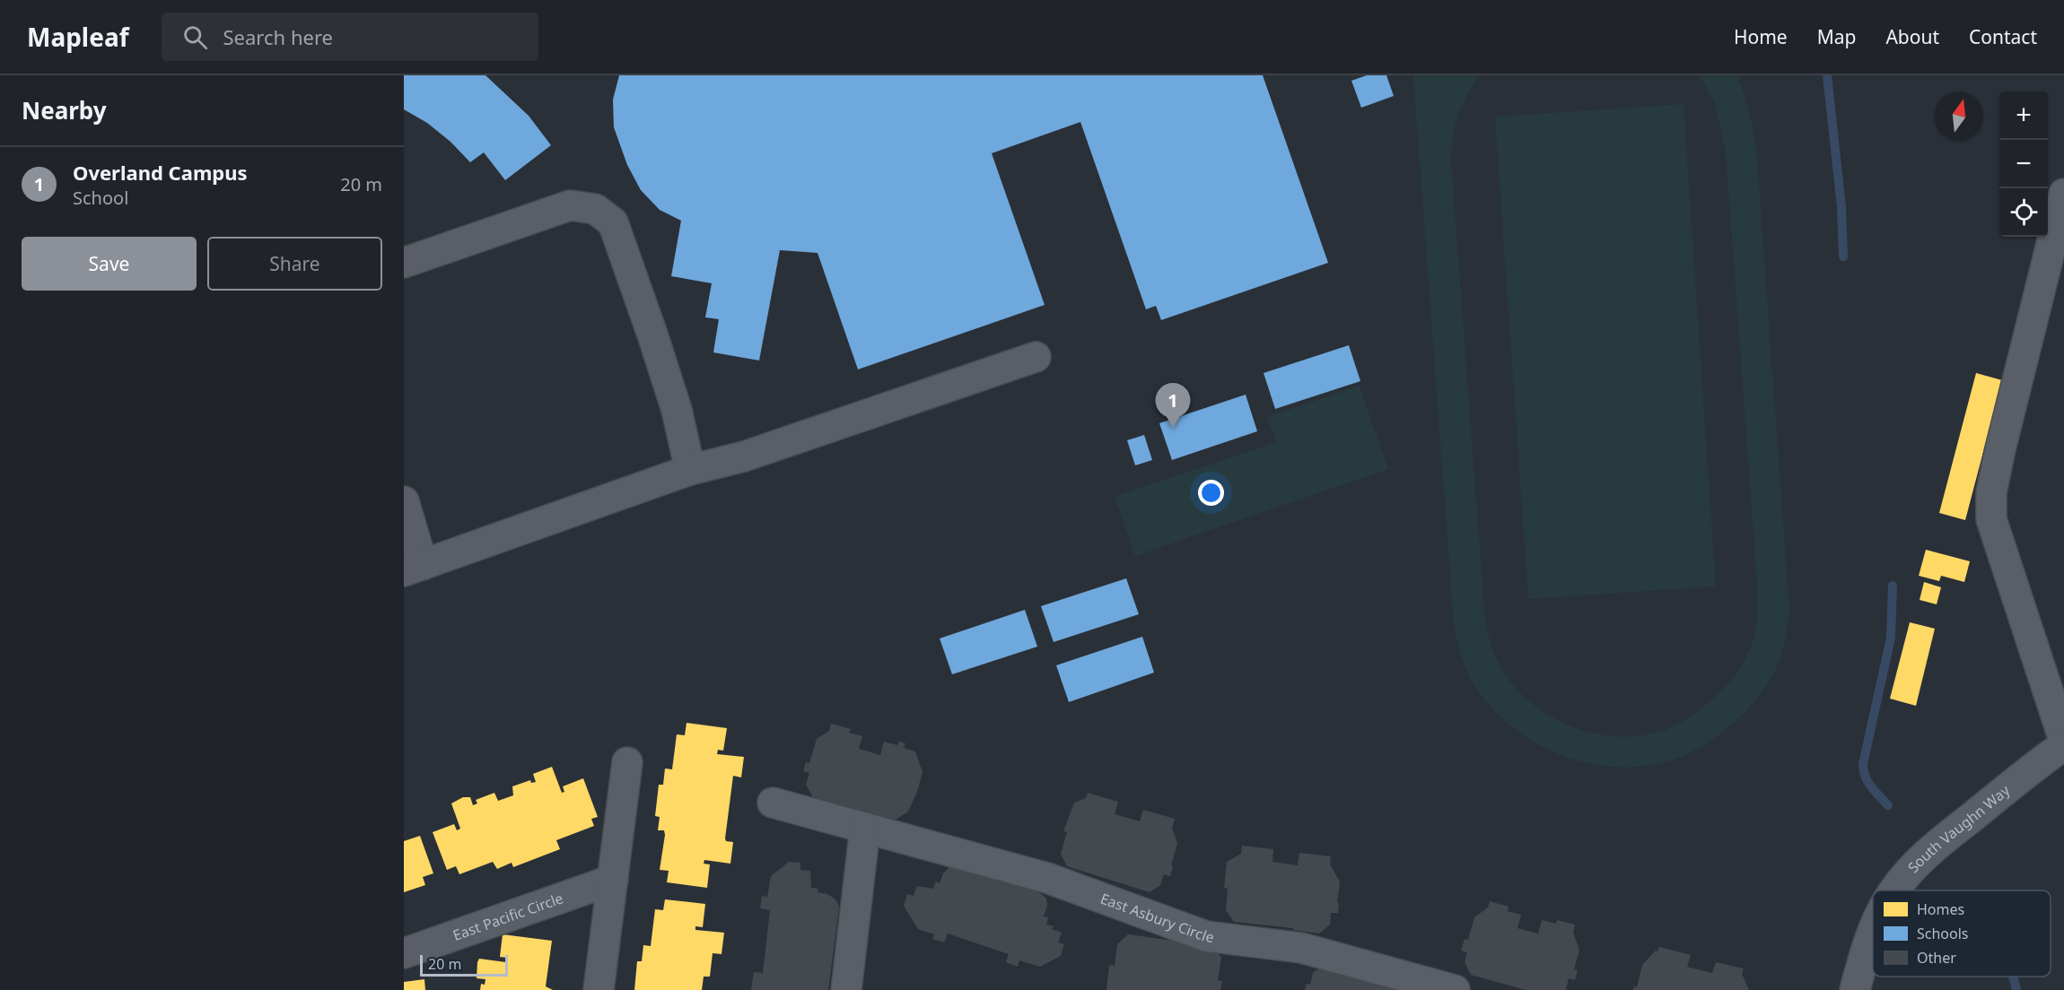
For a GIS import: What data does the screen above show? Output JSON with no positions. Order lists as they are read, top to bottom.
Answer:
{
  "streets": {
    "street": ["South Vaughn Way", "East Pacific Circle", "East Asbury Circle"]
  },
  "legend": ["Homes", "Schools", "Other"],
  "scale_bar": "20 m",
  "north": "top",
  "page": {
    "header": "Mapleaf",
    "search": "Search here",
    "nav": [
      "Home",
      "Map",
      "About",
      "Contact"
    ],
    "heading": "Nearby",
    "map_buttons": ["+", "−"],
    "list": [
      {
        "mark": "1",
        "name": "Overland Campus",
        "note": "School",
        "value": "20 m"
      }
    ],
    "buttons": ["Save", "Share"],
    "pins": "1",
    "scale": "20 m"
  }
}
